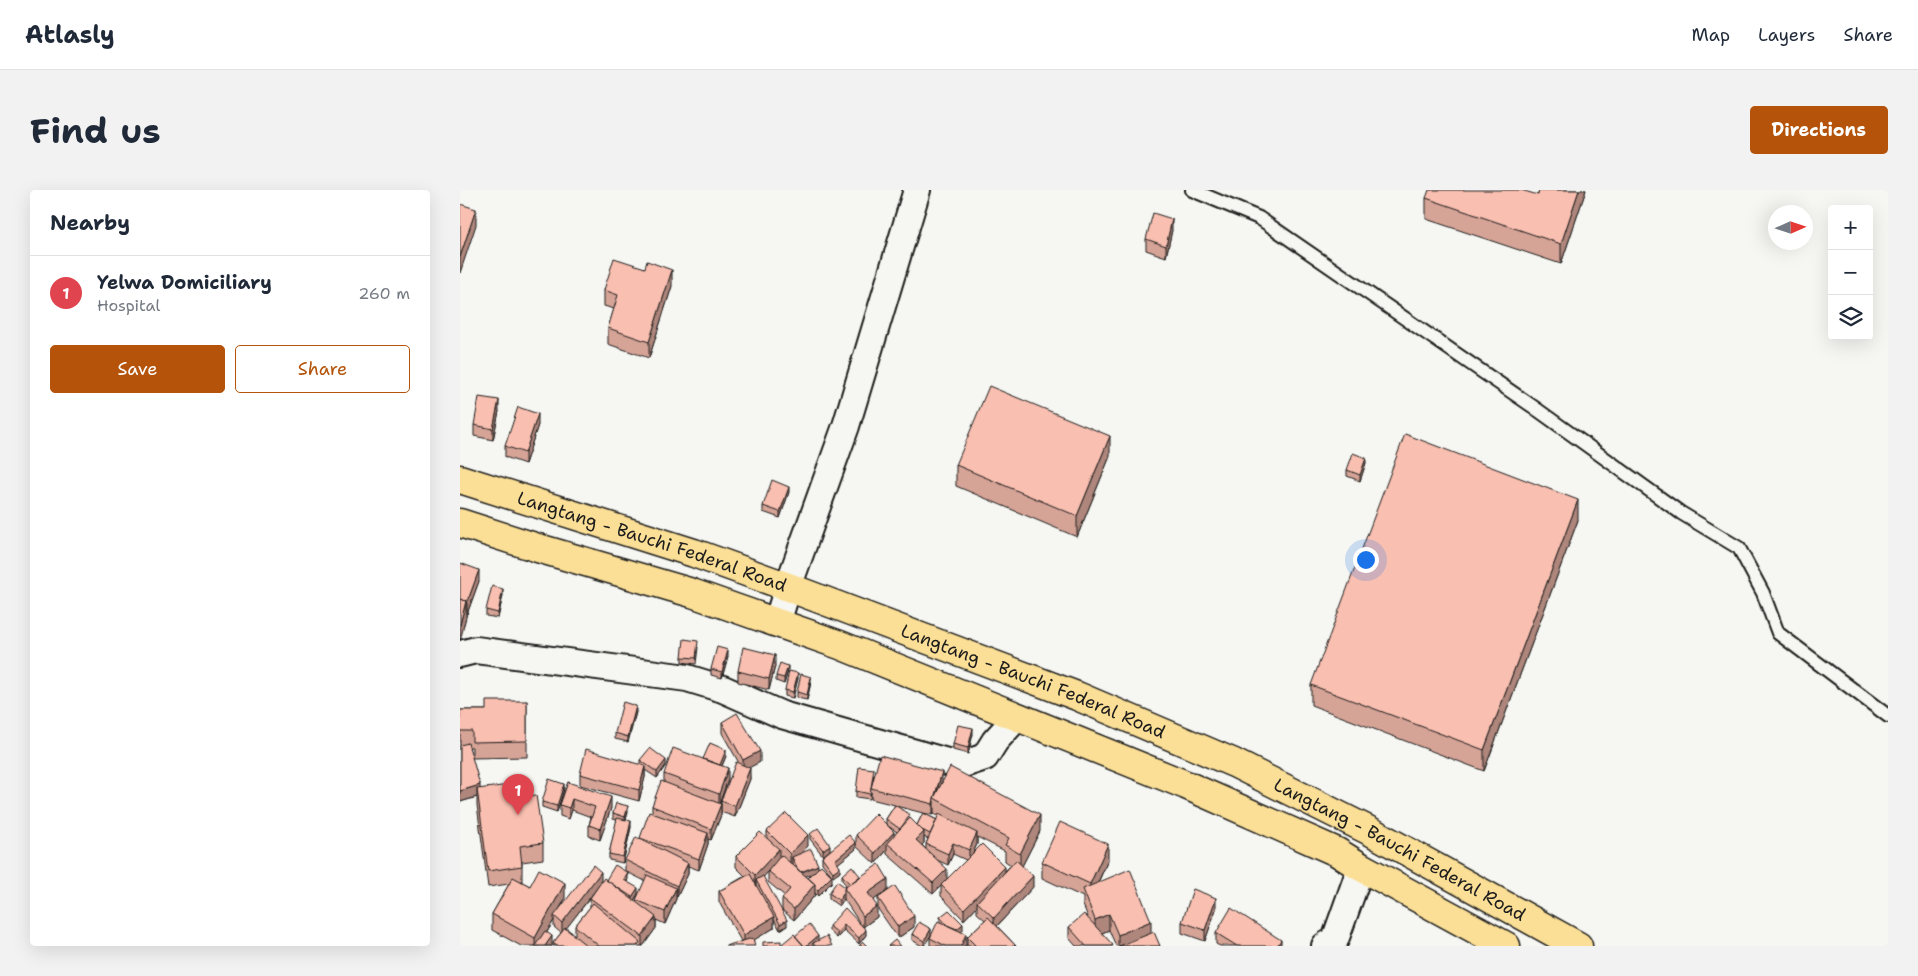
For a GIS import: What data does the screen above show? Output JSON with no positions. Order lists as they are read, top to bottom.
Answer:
{
  "streets": {
    "main road": ["Langtang - Bauchi Federal Road"]
  },
  "north": "right",
  "page": {
    "header": "Atlasly",
    "nav": ["Map", "Layers", "Share"],
    "buttons": [
      "Directions",
      ["Save", "Share"]
    ],
    "title": "Find us",
    "heading": "Nearby",
    "map_buttons": ["+", "−"],
    "list": [
      {
        "mark": "1",
        "name": "Yelwa Domiciliary",
        "note": "Hospital",
        "value": "260 m"
      }
    ],
    "pins": "1"
  }
}
